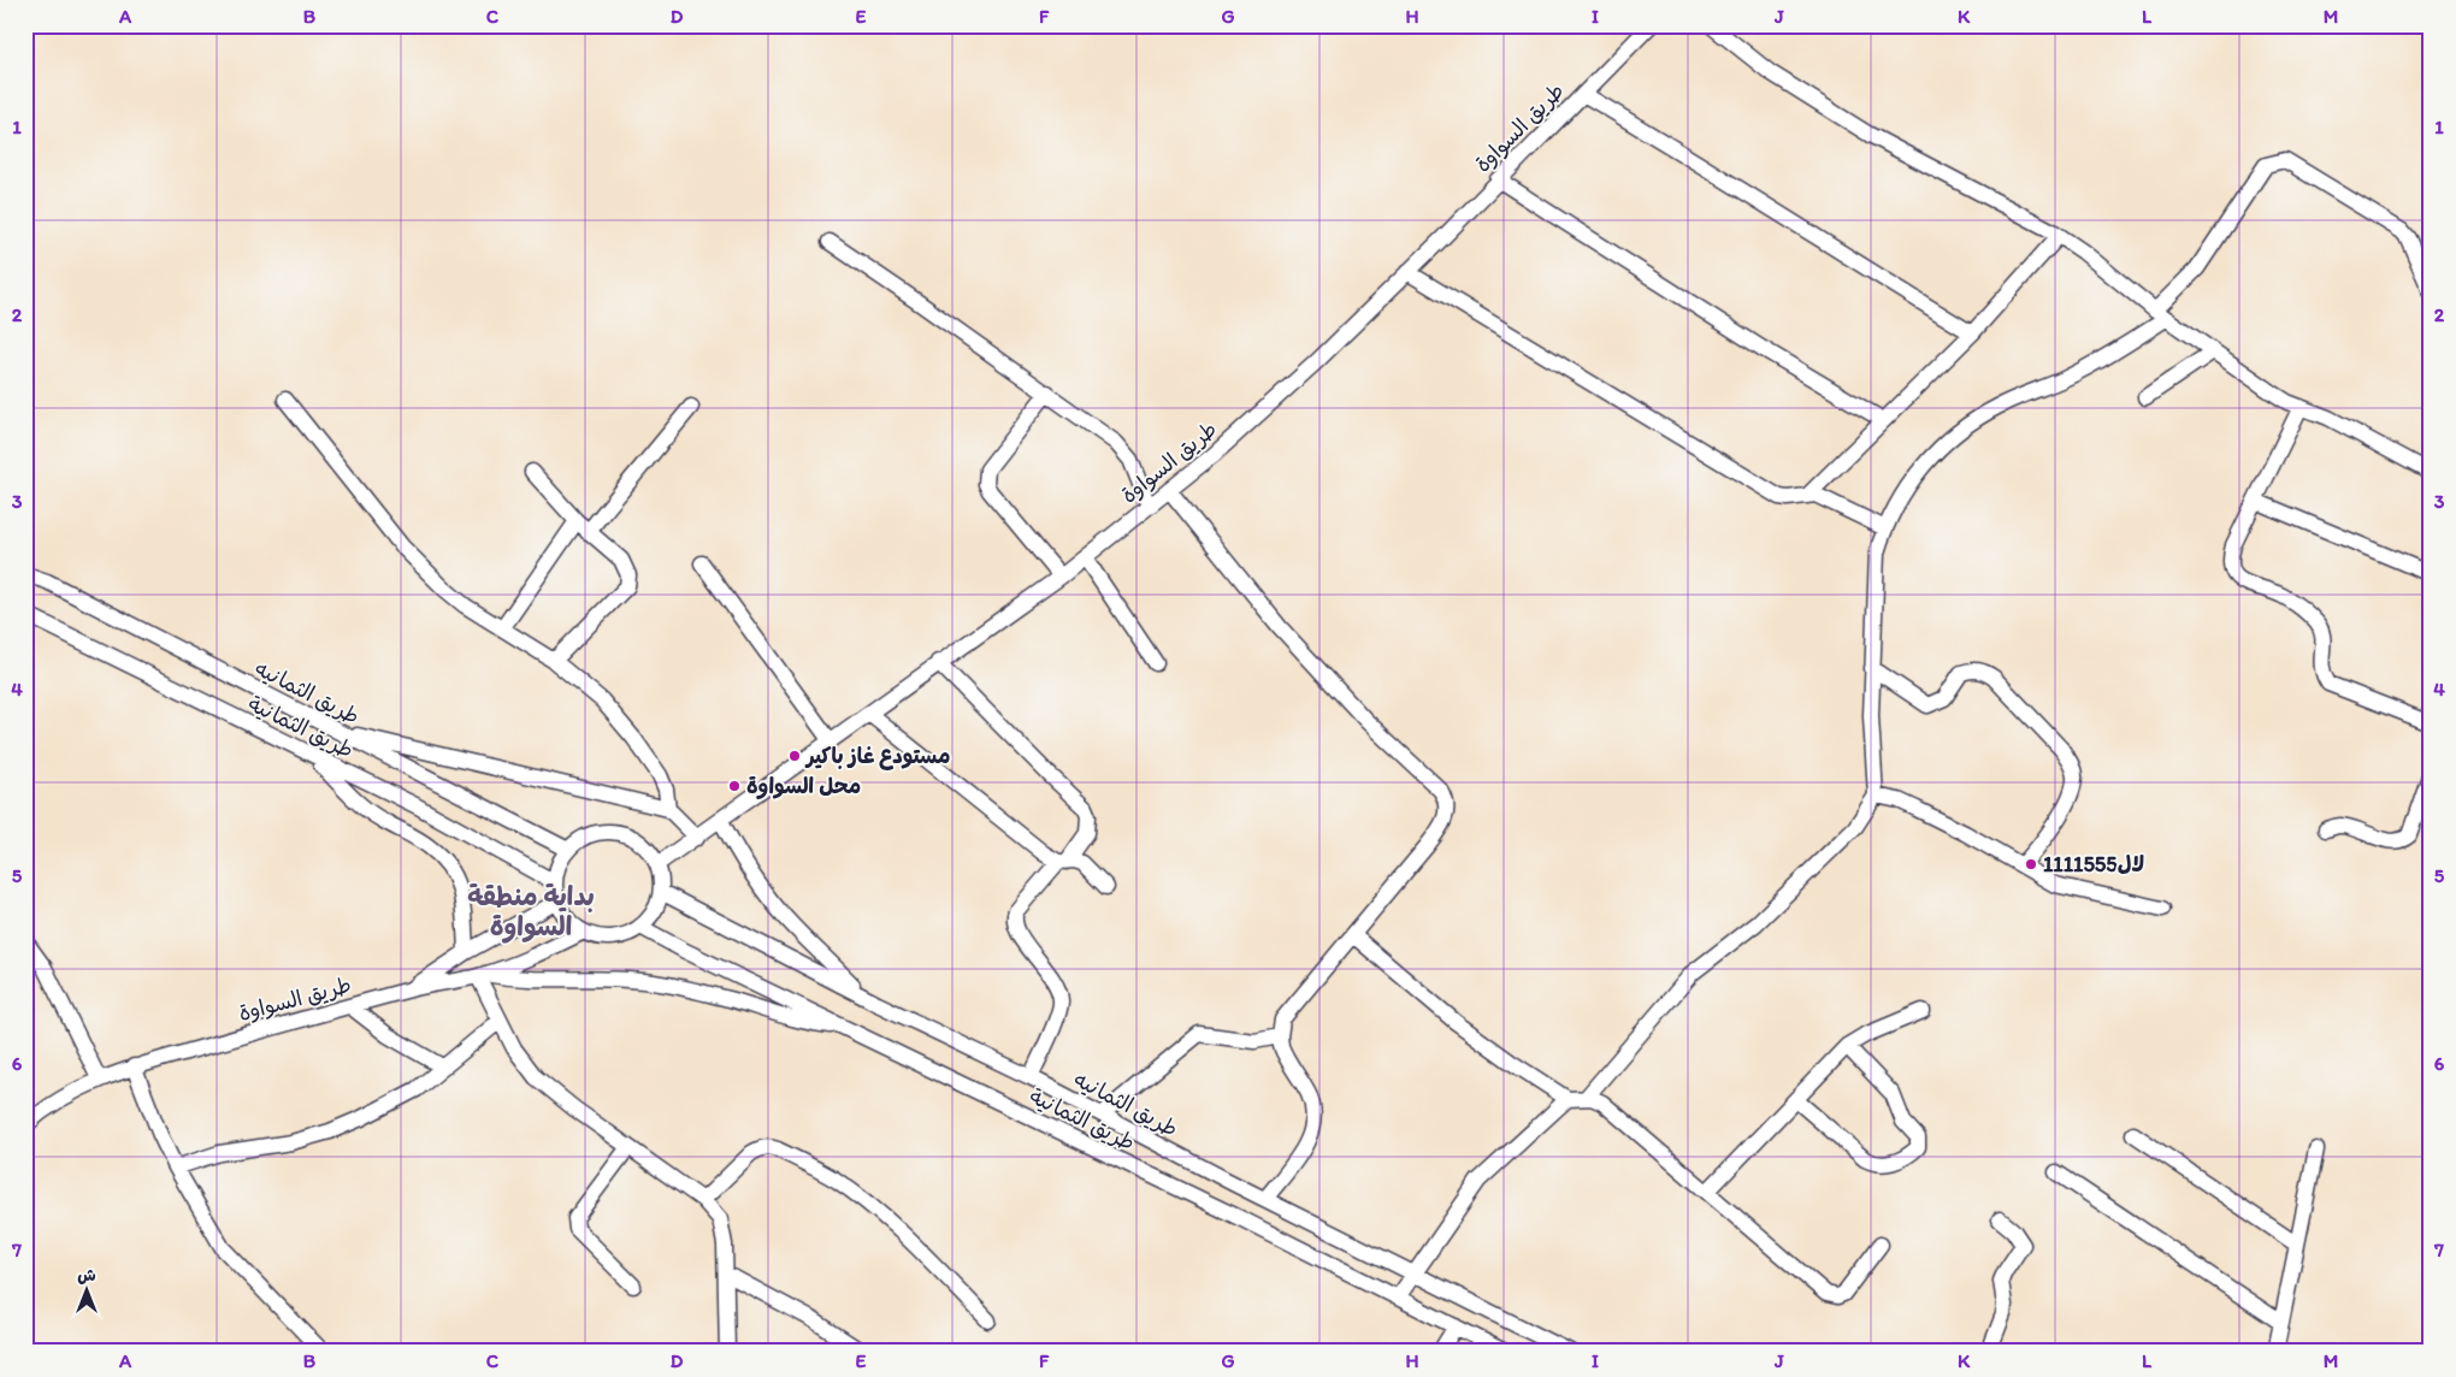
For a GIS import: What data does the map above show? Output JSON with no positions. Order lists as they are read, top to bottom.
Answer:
{
  "streets": {
    "street": ["طريق السواوة", "طريق الثمانيه", "طريق الثمانية"]
  },
  "crossings": [
    ["طريق السواوة", "طريق الثمانيه"],
    ["طريق السواوة", "طريق الثمانية"],
    ["طريق الثمانيه", "طريق الثمانية"]
  ],
  "districts": ["بداية منطقة السواوة"],
  "places": ["مستودع غاز باكير", "محل السواوة", "1111555لال"],
  "north": "top",
  "grid": {
    "columns": [
      "A",
      "B",
      "C",
      "D",
      "E",
      "F",
      "G",
      "H",
      "I",
      "J",
      "K",
      "L",
      "M"
    ],
    "rows": [
      "1",
      "2",
      "3",
      "4",
      "5",
      "6",
      "7"
    ]
  }
}
